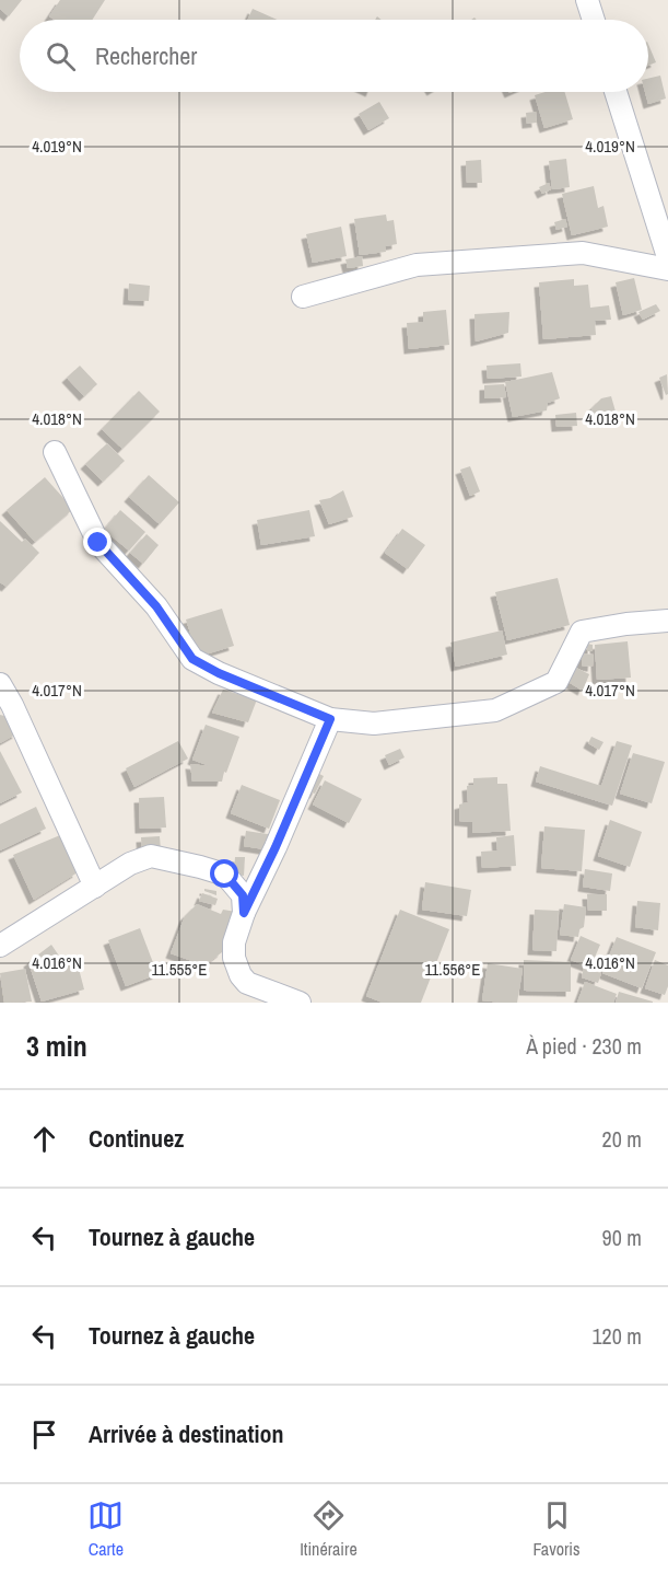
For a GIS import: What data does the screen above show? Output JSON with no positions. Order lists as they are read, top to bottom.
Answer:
{
  "page": {
    "search": "Rechercher",
    "heading": ["3 min", "À pied · 230 m"],
    "list": [
      ["Continuez", "20 m"],
      ["Tournez à gauche", "90 m"],
      ["Tournez à gauche", "120 m"],
      "Arrivée à destination"
    ],
    "nav": ["Carte", "Itinéraire", "Favoris"]
  },
  "coordinates": [
    "4.019°N",
    "4.018°N",
    "4.017°N",
    "4.016°N",
    "11.555°E",
    "11.556°E"
  ]
}
